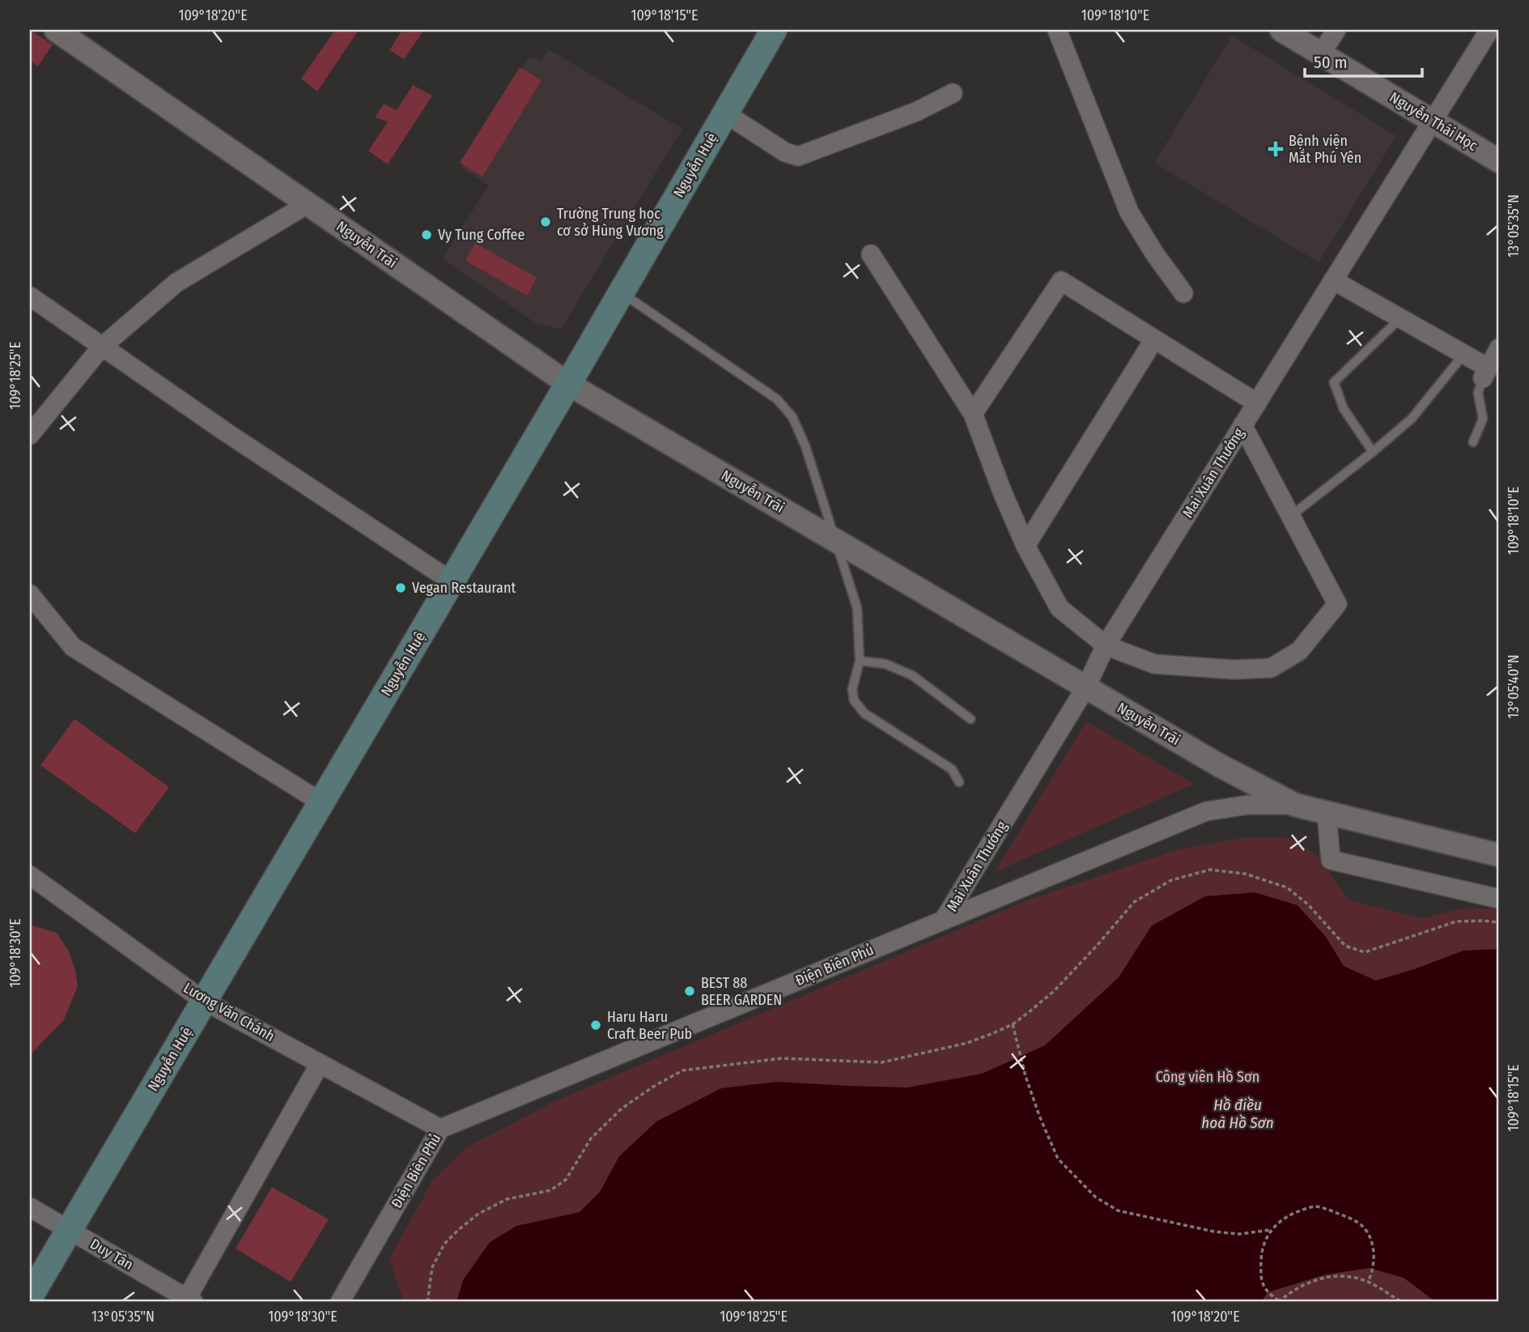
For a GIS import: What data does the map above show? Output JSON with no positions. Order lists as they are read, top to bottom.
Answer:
{
  "streets": {
    "main road": ["Nguyễn Huệ"],
    "street": [
      "Nguyễn Thái Học",
      "Nguyễn Trãi",
      "Mai Xuân Thưởng",
      "Điện Biên Phủ",
      "Lương Văn Chánh",
      "Duy Tân"
    ]
  },
  "crossings": [
    ["Nguyễn Thái Học", "Mai Xuân Thưởng"],
    ["Nguyễn Huệ", "Nguyễn Trãi"],
    ["Nguyễn Huệ", "Lương Văn Chánh"],
    ["Nguyễn Huệ", "Duy Tân"],
    ["Nguyễn Trãi", "Mai Xuân Thưởng"],
    ["Nguyễn Trãi", "Điện Biên Phủ"],
    ["Mai Xuân Thưởng", "Điện Biên Phủ"],
    ["Điện Biên Phủ", "Lương Văn Chánh"]
  ],
  "water": ["Hồ điều hoà Hồ Sơn"],
  "parks": ["Công viên Hồ Sơn"],
  "places": {
    "health": ["Bệnh viện Mắt Phú Yên"],
    "other": [
      "Trường Trung học cơ sở Hùng Vương",
      "Vy Tung Coffee",
      "Vegan Restaurant",
      "BEST 88 BEER GARDEN",
      "Haru Haru Craft Beer Pub"
    ]
  },
  "scale_bar": "50 m",
  "coordinates": [
    "109°18'20\"E",
    "109°18'15\"E",
    "109°18'10\"E",
    "13°05'35\"N",
    "109°18'25\"E",
    "13°05'40\"N",
    "109°18'30\"E"
  ]
}
